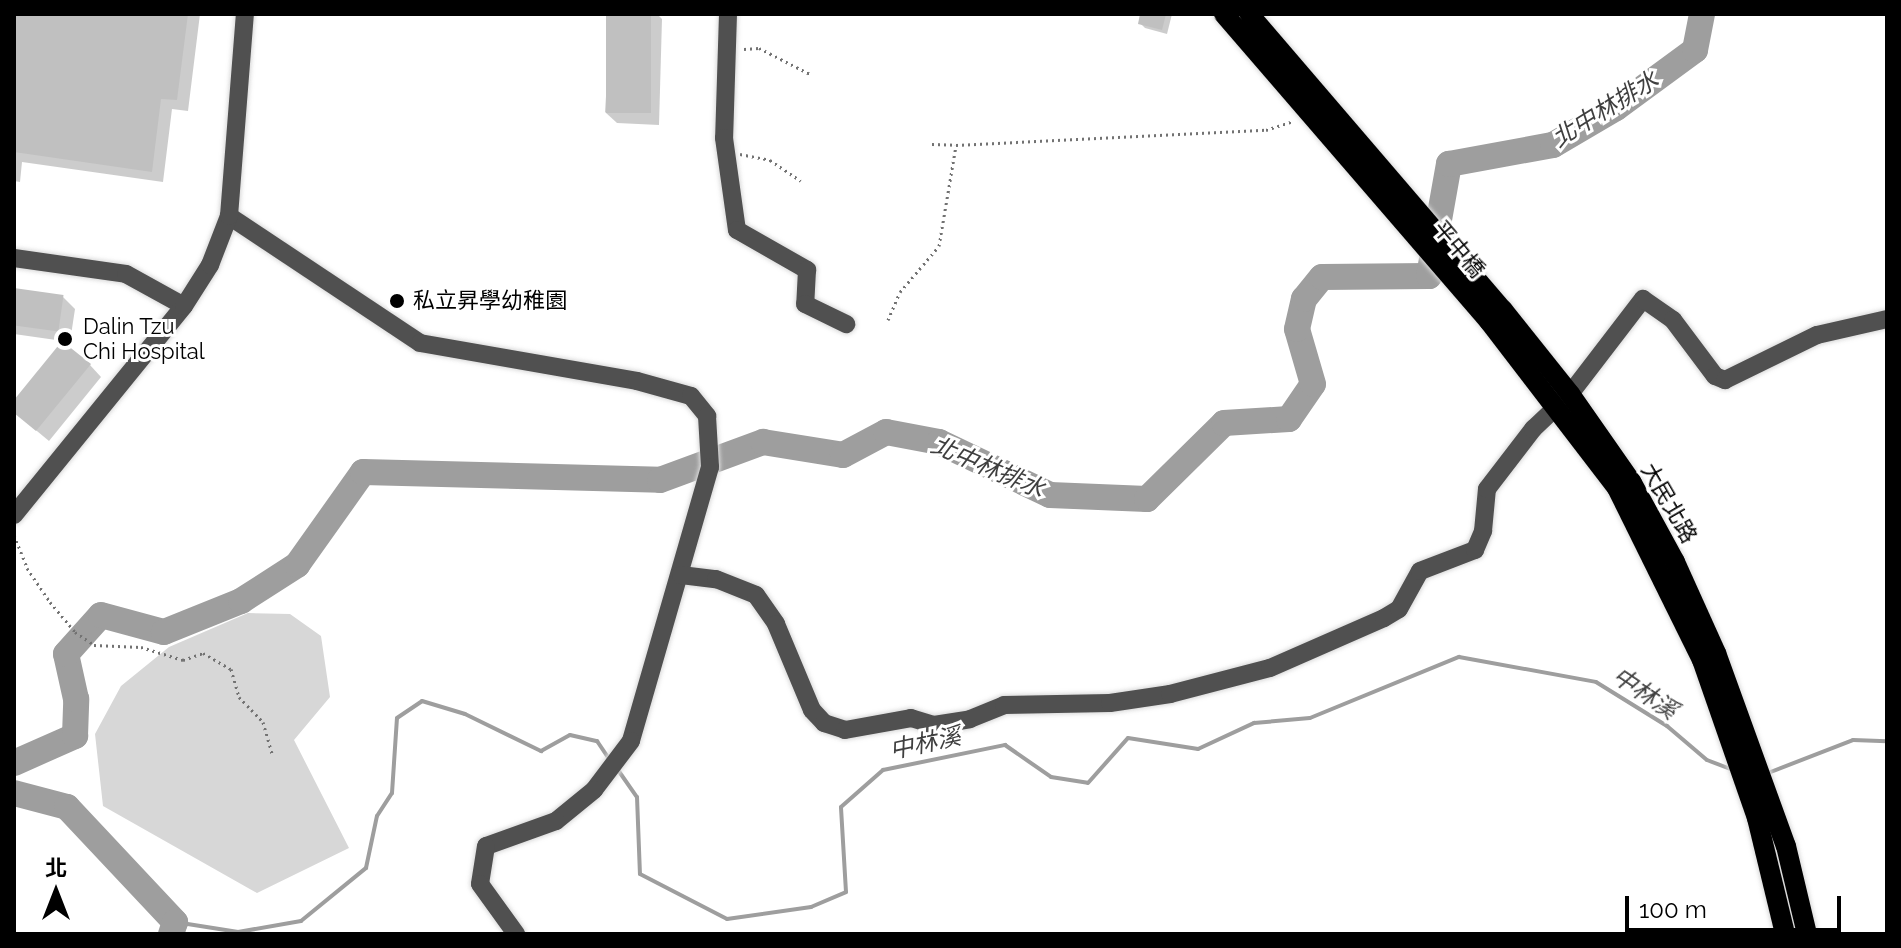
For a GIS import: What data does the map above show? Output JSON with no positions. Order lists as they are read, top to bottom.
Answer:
{
  "streets": {
    "main road": ["平中橋", "大民北路"]
  },
  "crossings": [
    ["平中橋", "大民北路"]
  ],
  "water": ["北中林排水", "中林溪"],
  "places": ["私立昇學幼稚園", "Dalin Tzu Chi Hospital"],
  "scale_bar": "100 m",
  "north": "top"
}
